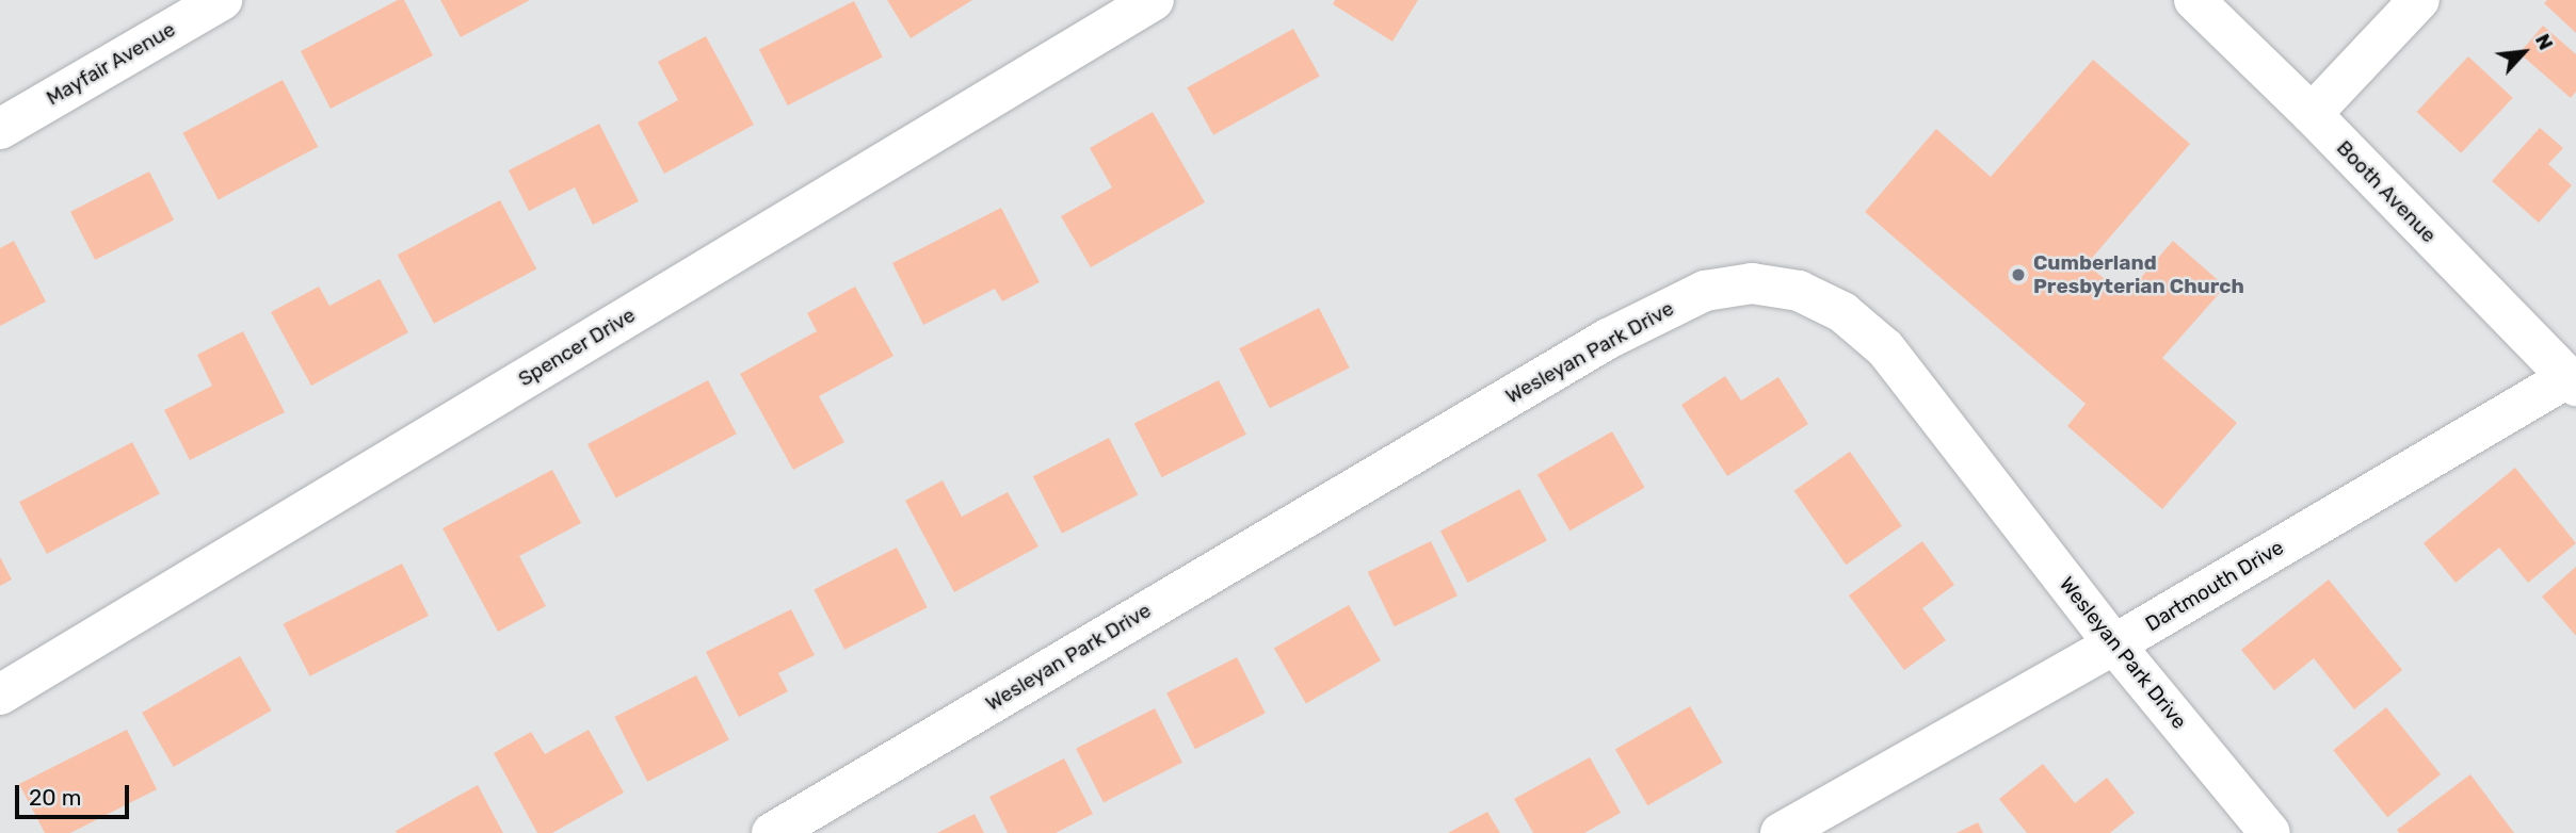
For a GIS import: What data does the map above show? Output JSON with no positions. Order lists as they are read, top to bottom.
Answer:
{
  "streets": {
    "street": [
      "Mayfair Avenue",
      "Booth Avenue",
      "Spencer Drive",
      "Wesleyan Park Drive",
      "Dartmouth Drive"
    ]
  },
  "crossings": [
    ["Booth Avenue", "Dartmouth Drive"],
    ["Wesleyan Park Drive", "Dartmouth Drive"]
  ],
  "places": ["Cumberland Presbyterian Church"],
  "scale_bar": "20 m",
  "north": "top right"
}
